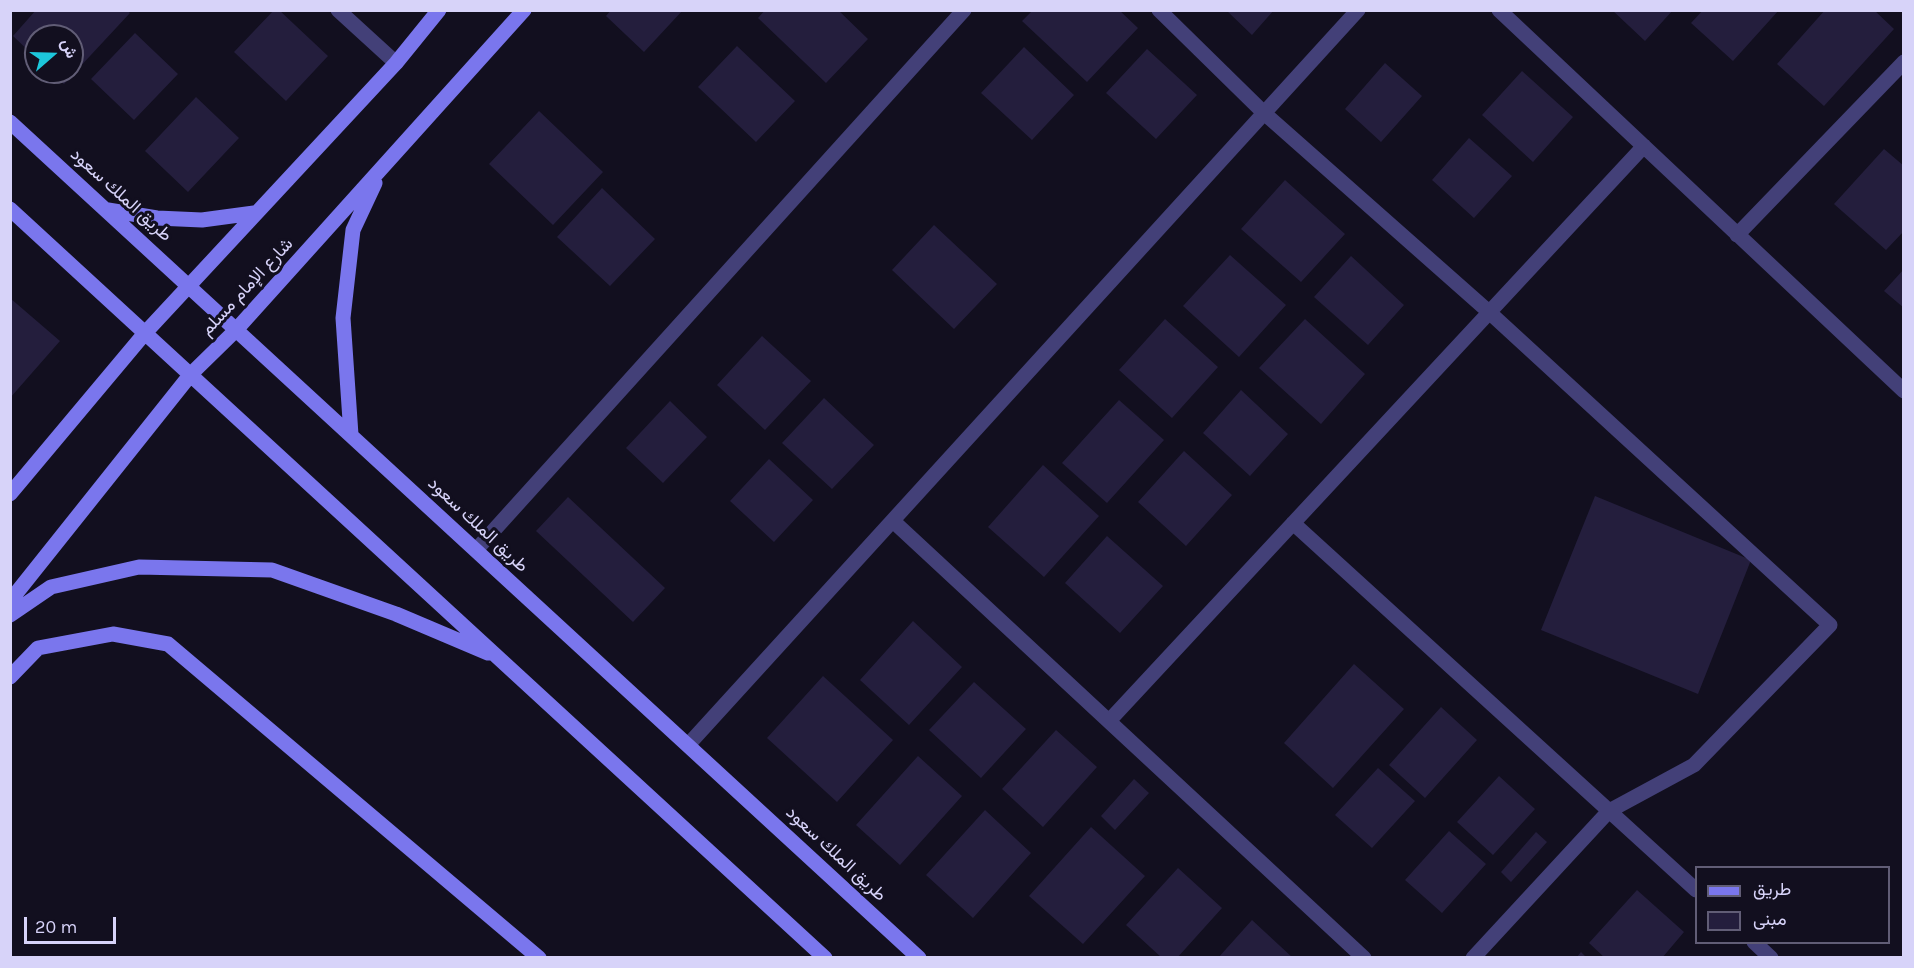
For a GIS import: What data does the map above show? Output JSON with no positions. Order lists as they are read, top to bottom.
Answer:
{
  "streets": {
    "main road": ["طريق الملك سعود", "شارع الإمام مسلم"]
  },
  "crossings": [
    ["طريق الملك سعود", "شارع الإمام مسلم"]
  ],
  "legend": ["طريق", "مبنى"],
  "scale_bar": "20 m",
  "north": "right"
}
